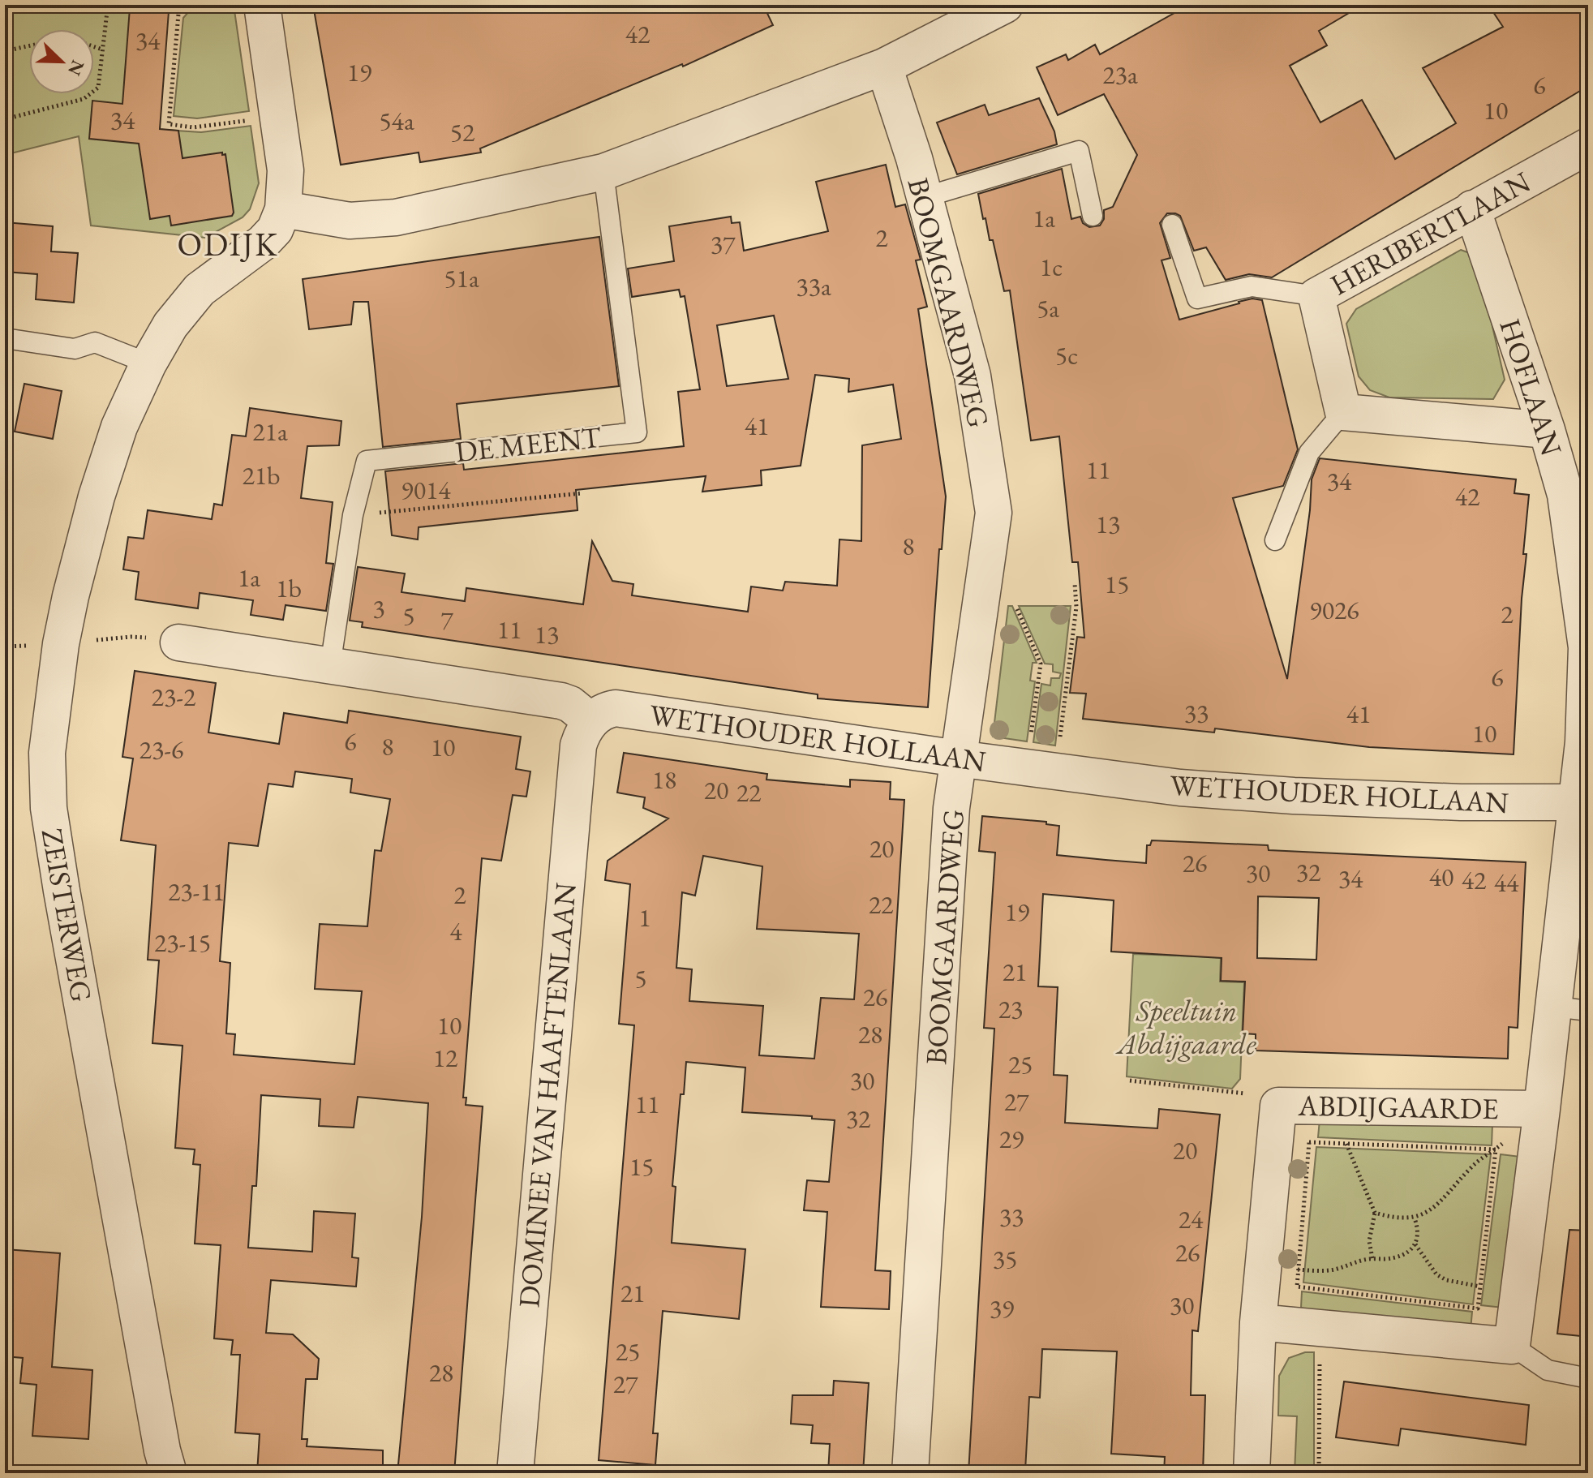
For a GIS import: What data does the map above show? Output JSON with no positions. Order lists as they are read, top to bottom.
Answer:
{
  "streets": {
    "street": [
      "HERIBERTLAAN",
      "BOOMGAARDWEG",
      "HOFLAAN",
      "WETHOUDER HOLLAAN",
      "ZEISTERWEG",
      "DOMINEE VAN HAAFTENLAAN",
      "ABDIJGAARDE"
    ],
    "lane": ["DE MEENT"]
  },
  "crossings": [
    ["HERIBERTLAAN", "HOFLAAN"],
    ["BOOMGAARDWEG", "WETHOUDER HOLLAAN"],
    ["HOFLAAN", "WETHOUDER HOLLAAN"],
    ["HOFLAAN", "ABDIJGAARDE"],
    ["WETHOUDER HOLLAAN", "DOMINEE VAN HAAFTENLAAN"],
    ["WETHOUDER HOLLAAN", "ABDIJGAARDE"]
  ],
  "districts": ["ODIJK"],
  "parks": ["Speeltuin Abdijgaarde"],
  "house_numbers": [
    "42",
    "34",
    "19",
    "23a",
    "6",
    "10",
    "34",
    "54a",
    "52",
    "1a",
    "2",
    "37",
    "1c",
    "51a",
    "33a",
    "5a",
    "5c",
    "41",
    "21a",
    "11",
    "21b",
    "34",
    "9014",
    "42",
    "13",
    "8",
    "1a",
    "15",
    "1b",
    "3",
    "9026",
    "2",
    "5",
    "7",
    "11",
    "13",
    "6",
    "23-2",
    "33",
    "41",
    "10",
    "6",
    "8",
    "10",
    "23-6",
    "18",
    "20",
    "22",
    "20",
    "26",
    "32",
    "30",
    "40",
    "34",
    "42",
    "44",
    "23-11",
    "2",
    "22",
    "19",
    "1",
    "4",
    "23-15",
    "21",
    "5",
    "26",
    "23",
    "10",
    "28",
    "12",
    "25",
    "30",
    "27",
    "11",
    "32",
    "29",
    "20",
    "15",
    "33",
    "24",
    "26",
    "35",
    "21",
    "30",
    "39",
    "25",
    "28",
    "27"
  ],
  "north": "bottom right"
}
